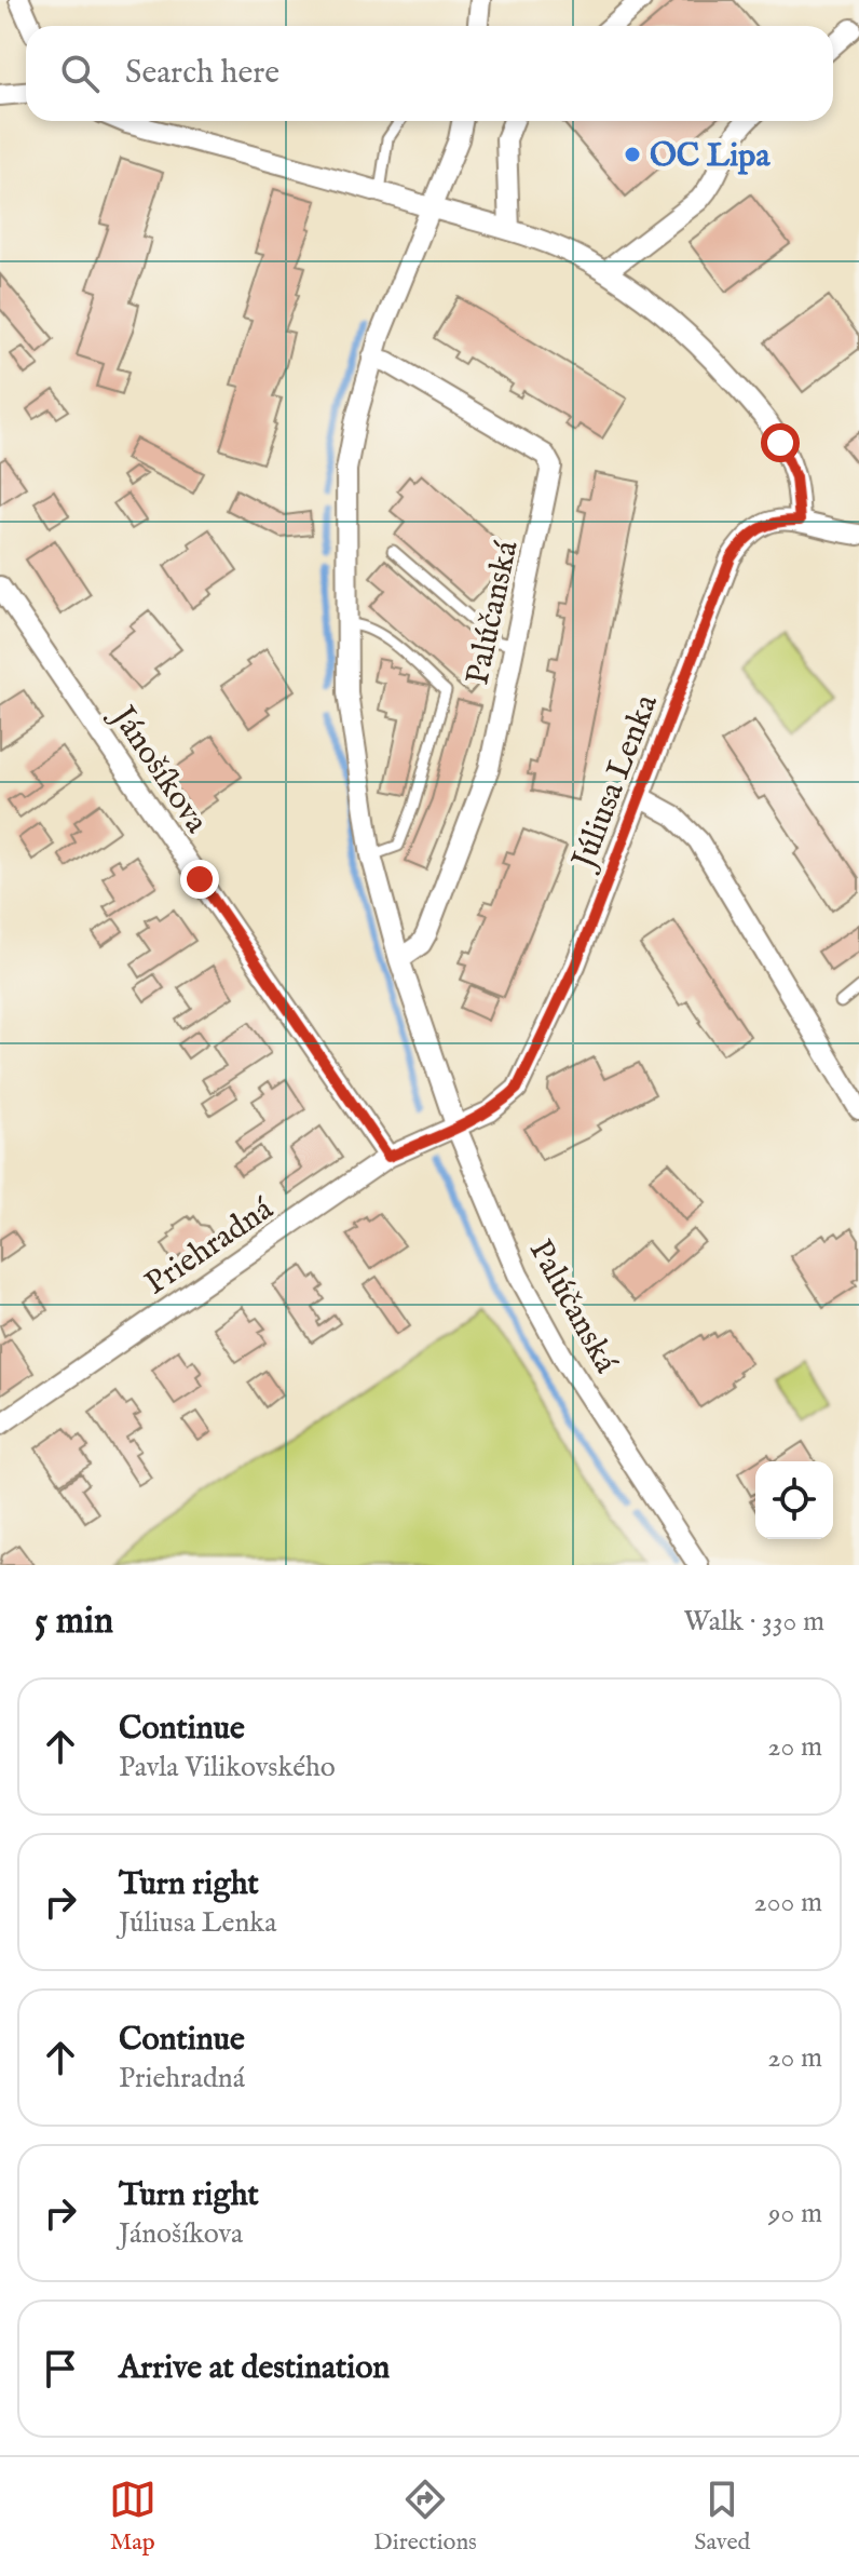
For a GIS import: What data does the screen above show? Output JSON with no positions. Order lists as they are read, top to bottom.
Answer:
{
  "streets": {
    "street": [
      "Palúčanská",
      "Jánošíkova",
      "Júliusa Lenka",
      "Priehradná"
    ]
  },
  "crossings": [
    ["Palúčanská", "Júliusa Lenka"],
    ["Palúčanská", "Priehradná"],
    ["Jánošíkova", "Priehradná"],
    ["Júliusa Lenka", "Priehradná"]
  ],
  "places": ["OC Lipa"],
  "page": {
    "search": "Search here",
    "heading": ["5 min", "Walk · 330 m"],
    "list": [
      ["Continue", "Pavla Vilikovského", "20 m"],
      ["Turn right", "Júliusa Lenka", "200 m"],
      ["Continue", "Priehradná", "20 m"],
      ["Turn right", "Jánošíkova", "90 m"],
      "Arrive at destination"
    ],
    "nav": ["Map", "Directions", "Saved"]
  }
}
